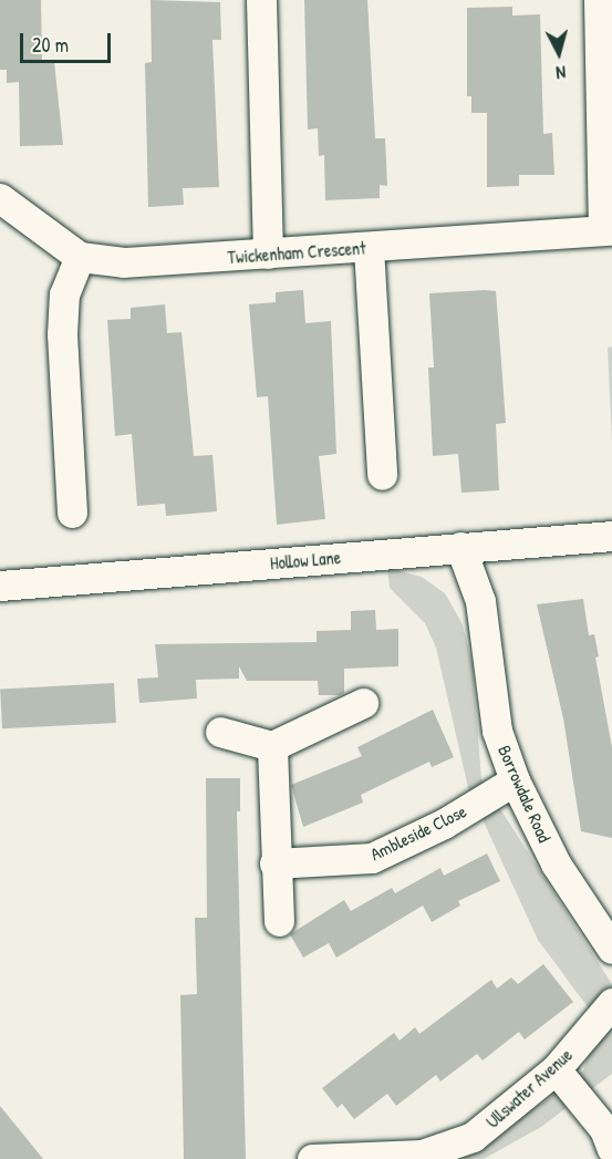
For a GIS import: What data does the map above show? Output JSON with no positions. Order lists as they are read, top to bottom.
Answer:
{
  "streets": {
    "street": [
      "Twickenham Crescent",
      "Hollow Lane",
      "Borrowdale Road",
      "Ambleside Close",
      "Ullswater Avenue"
    ]
  },
  "crossings": [
    ["Hollow Lane", "Borrowdale Road"],
    ["Borrowdale Road", "Ambleside Close"]
  ],
  "scale_bar": "20 m",
  "north": "bottom"
}
